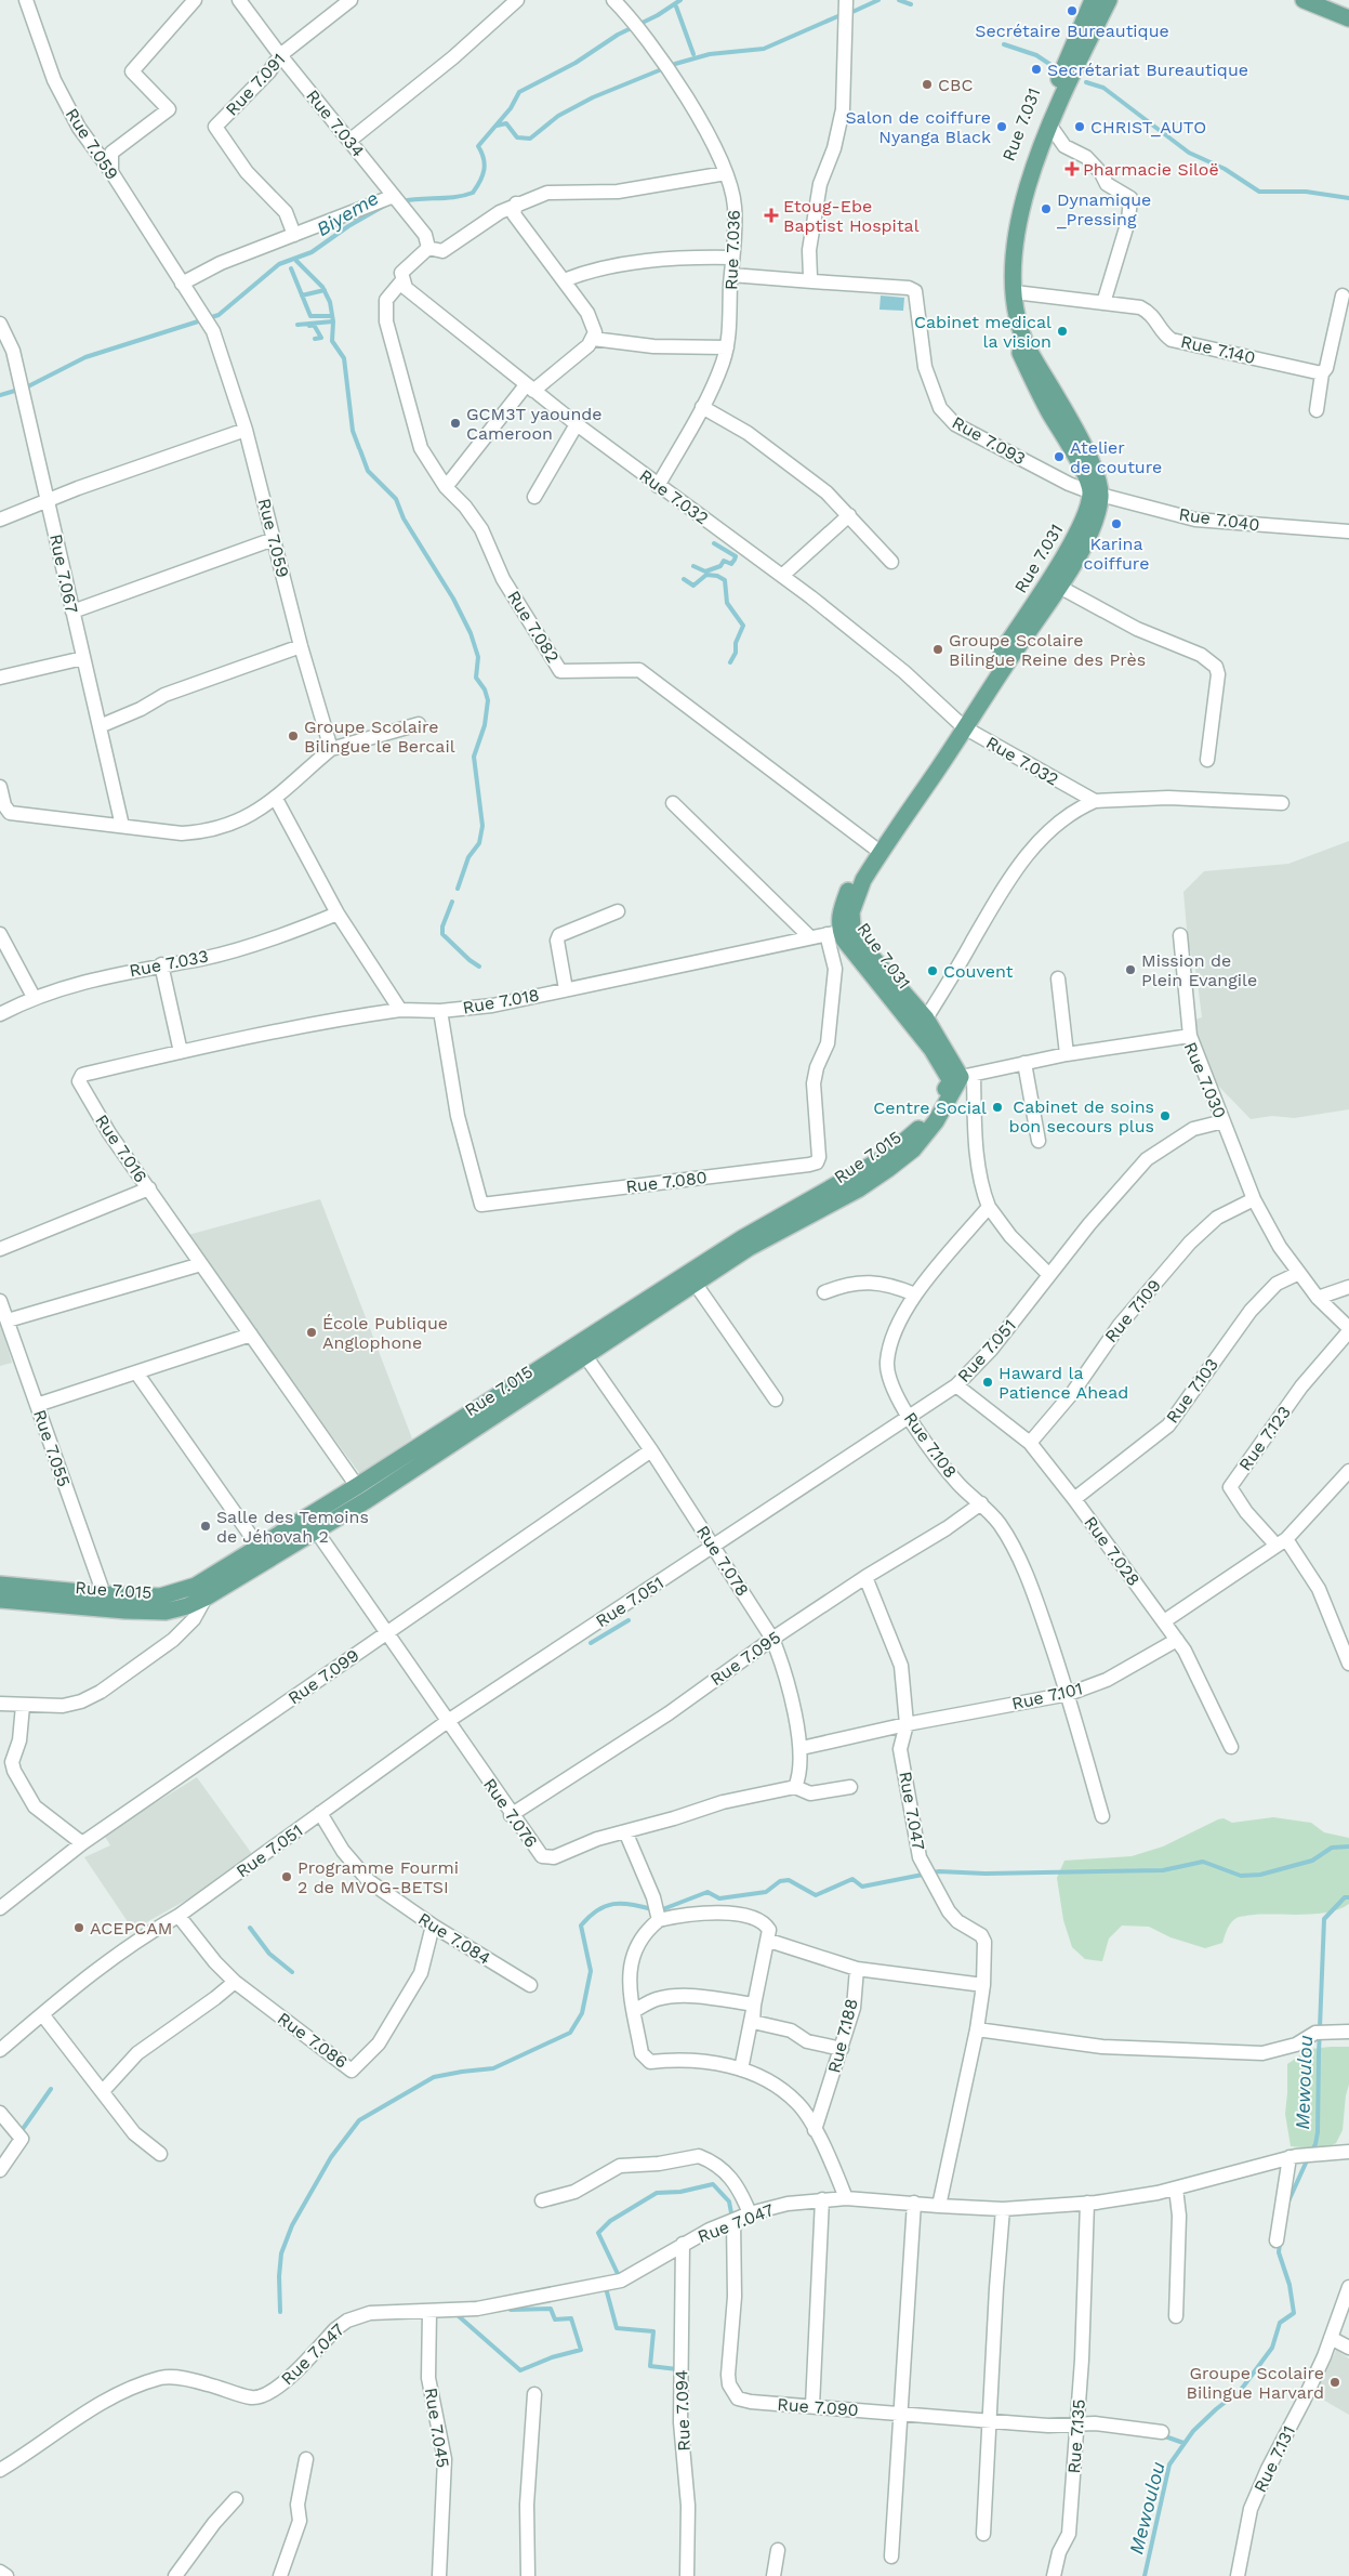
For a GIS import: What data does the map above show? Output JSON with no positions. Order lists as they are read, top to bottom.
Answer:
{
  "streets": {
    "main road": ["Rue 7.031", "Rue 7.015"],
    "street": [
      "Rue 7.091",
      "Rue 7.034",
      "Rue 7.059",
      "Rue 7.036",
      "Rue 7.140",
      "Rue 7.093",
      "Rue 7.032",
      "Rue 7.040",
      "Rue 7.067",
      "Rue 7.082",
      "Rue 7.033",
      "Rue 7.018",
      "Rue 7.030",
      "Rue 7.016",
      "Rue 7.080",
      "Rue 7.109",
      "Rue 7.051",
      "Rue 7.103",
      "Rue 7.123",
      "Rue 7.108",
      "Rue 7.055",
      "Rue 7.028",
      "Rue 7.078",
      "Rue 7.095",
      "Rue 7.099",
      "Rue 7.101",
      "Rue 7.047",
      "Rue 7.076",
      "Rue 7.084",
      "Rue 7.188",
      "Rue 7.086",
      "Rue 7.090",
      "Rue 7.094",
      "Rue 7.045",
      "Rue 7.135",
      "Rue 7.131"
    ]
  },
  "crossings": [
    ["Rue 7.091", "Rue 7.034"],
    ["Rue 7.031", "Rue 7.140"],
    ["Rue 7.031", "Rue 7.093"],
    ["Rue 7.031", "Rue 7.032"],
    ["Rue 7.031", "Rue 7.040"],
    ["Rue 7.031", "Rue 7.082"],
    ["Rue 7.031", "Rue 7.018"],
    ["Rue 7.031", "Rue 7.030"],
    ["Rue 7.031", "Rue 7.015"],
    ["Rue 7.031", "Rue 7.080"],
    ["Rue 7.036", "Rue 7.032"],
    ["Rue 7.093", "Rue 7.040"],
    ["Rue 7.018", "Rue 7.016"],
    ["Rue 7.018", "Rue 7.080"],
    ["Rue 7.030", "Rue 7.015"],
    ["Rue 7.030", "Rue 7.109"],
    ["Rue 7.030", "Rue 7.051"],
    ["Rue 7.030", "Rue 7.103"],
    ["Rue 7.030", "Rue 7.123"],
    ["Rue 7.016", "Rue 7.015"],
    ["Rue 7.015", "Rue 7.055"],
    ["Rue 7.015", "Rue 7.078"],
    ["Rue 7.015", "Rue 7.076"],
    ["Rue 7.109", "Rue 7.028"],
    ["Rue 7.051", "Rue 7.108"],
    ["Rue 7.051", "Rue 7.028"],
    ["Rue 7.051", "Rue 7.078"],
    ["Rue 7.051", "Rue 7.076"],
    ["Rue 7.051", "Rue 7.084"],
    ["Rue 7.051", "Rue 7.086"],
    ["Rue 7.103", "Rue 7.028"],
    ["Rue 7.108", "Rue 7.095"],
    ["Rue 7.108", "Rue 7.101"],
    ["Rue 7.028", "Rue 7.101"],
    ["Rue 7.078", "Rue 7.095"],
    ["Rue 7.078", "Rue 7.099"],
    ["Rue 7.078", "Rue 7.101"],
    ["Rue 7.078", "Rue 7.076"],
    ["Rue 7.095", "Rue 7.047"],
    ["Rue 7.095", "Rue 7.076"],
    ["Rue 7.099", "Rue 7.076"],
    ["Rue 7.101", "Rue 7.047"],
    ["Rue 7.047", "Rue 7.090"],
    ["Rue 7.047", "Rue 7.094"],
    ["Rue 7.047", "Rue 7.045"],
    ["Rue 7.084", "Rue 7.086"],
    ["Rue 7.090", "Rue 7.135"]
  ],
  "water": ["Biyeme", "Mewoulou"],
  "places": {
    "other": [
      "Secrétaire Bureautique",
      "Secrétariat Bureautique",
      "CBC",
      "Salon de coiffure Nyanga Black",
      "CHRIST_AUTO",
      "Dynamique _Pressing",
      "Cabinet medical la vision",
      "GCM3T yaounde Cameroon",
      "Atelier de couture",
      "Karina coiffure",
      "Groupe Scolaire Bilingue Reine des Près",
      "Groupe Scolaire Bilingue le Bercail",
      "Mission de Plein Evangile",
      "Couvent",
      "Centre Social",
      "Cabinet de soins bon secours plus",
      "École Publique Anglophone",
      "Haward la Patience Ahead",
      "Salle des Temoins de Jéhovah 2",
      "Programme Fourmi 2 de MVOG-BETSI",
      "ACEPCAM",
      "Groupe Scolaire Bilingue Harvard"
    ],
    "health": ["Pharmacie Siloë", "Etoug-Ebe Baptist Hospital"]
  }
}
